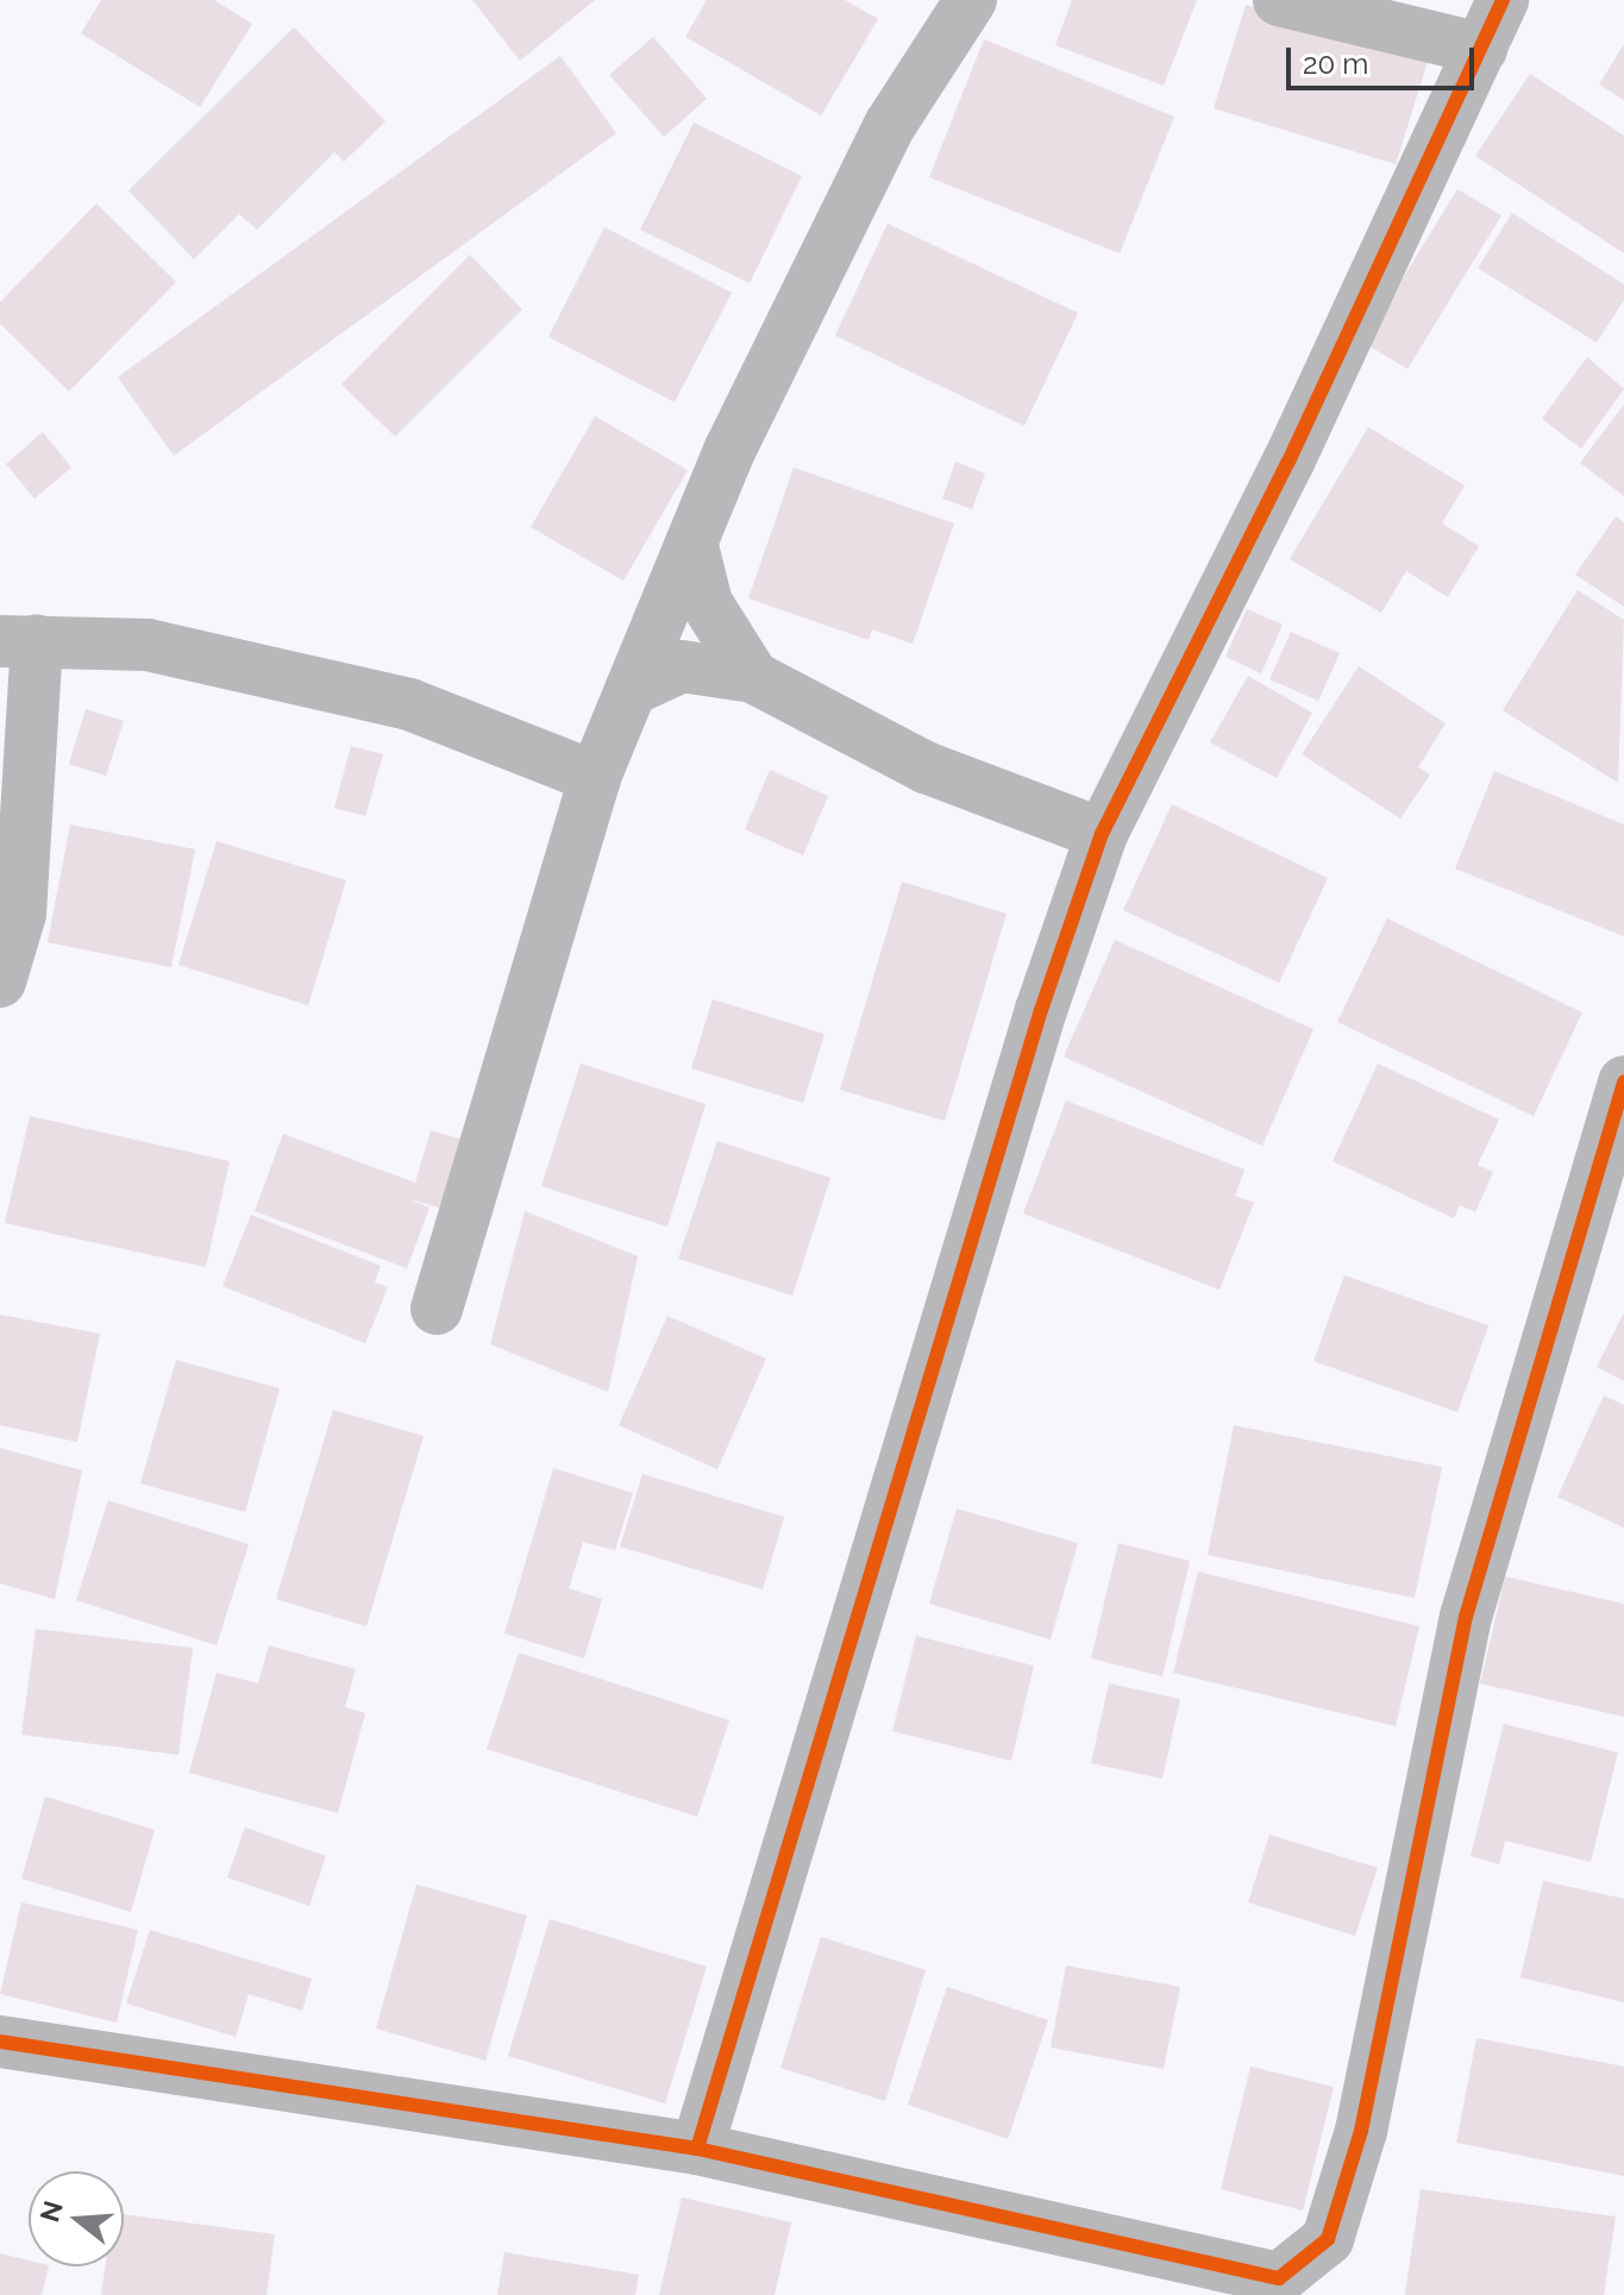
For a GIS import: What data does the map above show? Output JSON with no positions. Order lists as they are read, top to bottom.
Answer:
{
  "scale_bar": "20 m",
  "north": "left"
}
